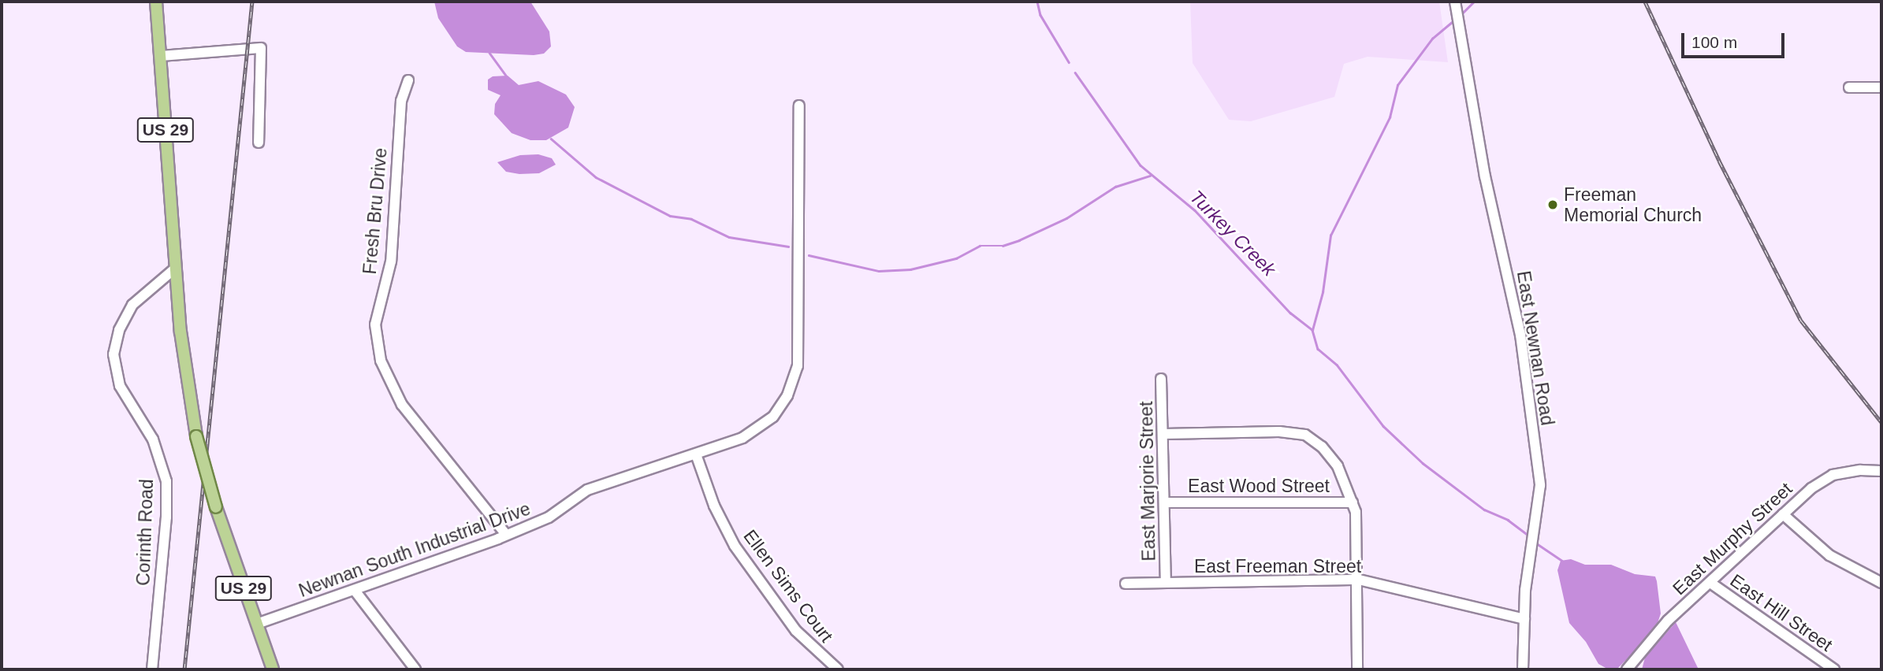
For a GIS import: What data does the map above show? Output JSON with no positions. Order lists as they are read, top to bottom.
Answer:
{
  "streets": {
    "main road": ["US 29"],
    "street": [
      "Fresh Bru Drive",
      "East Newnan Road",
      "East Marjorie Street",
      "East Wood Street",
      "Corinth Road",
      "East Murphy Street",
      "Newnan South Industrial Drive",
      "East Freeman Street",
      "Ellen Sims Court",
      "East Hill Street"
    ]
  },
  "crossings": [
    ["US 29", "Corinth Road"],
    ["US 29", "Newnan South Industrial Drive"],
    ["Fresh Bru Drive", "Newnan South Industrial Drive"],
    ["East Newnan Road", "East Freeman Street"],
    ["East Marjorie Street", "East Wood Street"],
    ["East Marjorie Street", "East Freeman Street"],
    ["East Murphy Street", "East Hill Street"],
    ["Newnan South Industrial Drive", "Ellen Sims Court"]
  ],
  "water": ["Turkey Creek"],
  "places": ["Freeman Memorial Church"],
  "scale_bar": "100 m"
}
